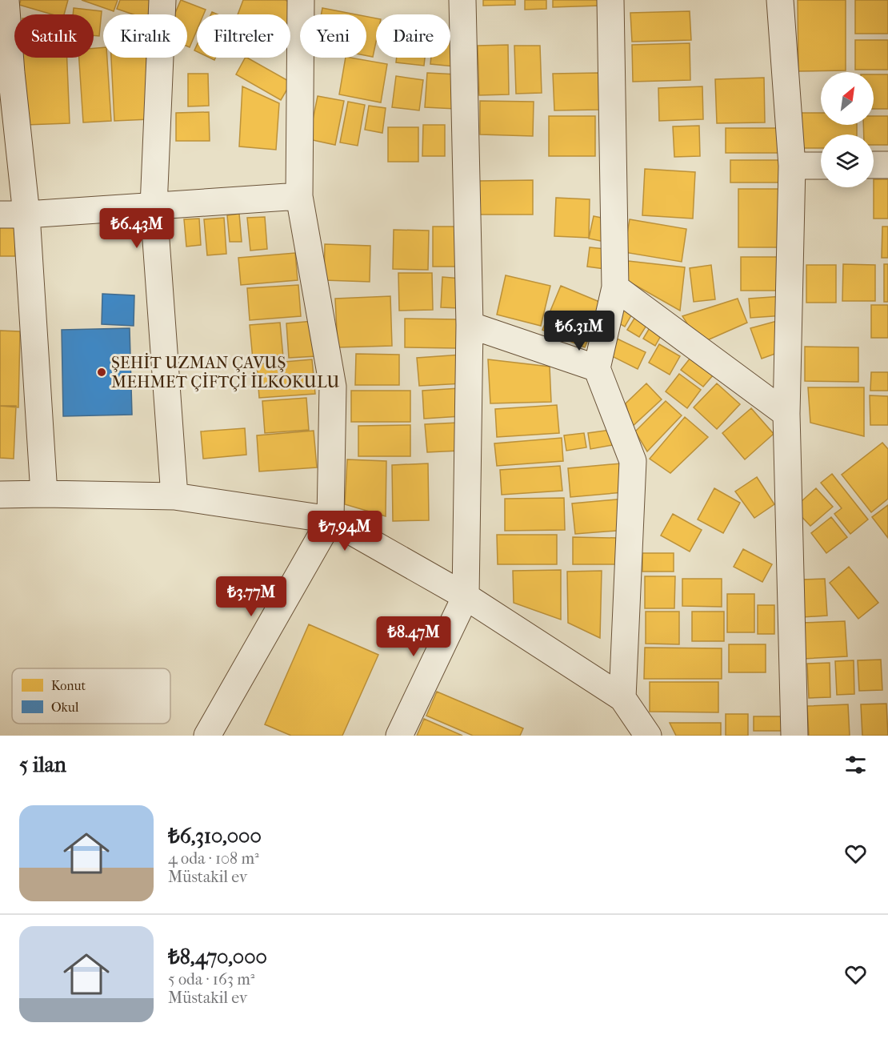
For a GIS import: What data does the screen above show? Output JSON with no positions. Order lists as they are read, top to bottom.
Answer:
{
  "places": ["ŞEHİT UZMAN ÇAVUŞ MEHMET ÇİFTÇİ İLKOKULU"],
  "legend": ["Konut", "Okul"],
  "north": "top right",
  "page": {
    "chip": [
      "Satılık",
      "Kiralık",
      "Filtreler",
      "Yeni",
      "Daire"
    ],
    "price": [
      "₺6.43M",
      "₺6.31M",
      "₺7.94M",
      "₺3.77M",
      "₺8.47M"
    ],
    "heading": "5 ilan",
    "list": [
      {
        "name": "₺6,310,000",
        "note": "4 oda · 108 m² · Müstakil ev"
      },
      {
        "name": "₺8,470,000",
        "note": "5 oda · 163 m² · Müstakil ev"
      }
    ]
  }
}
